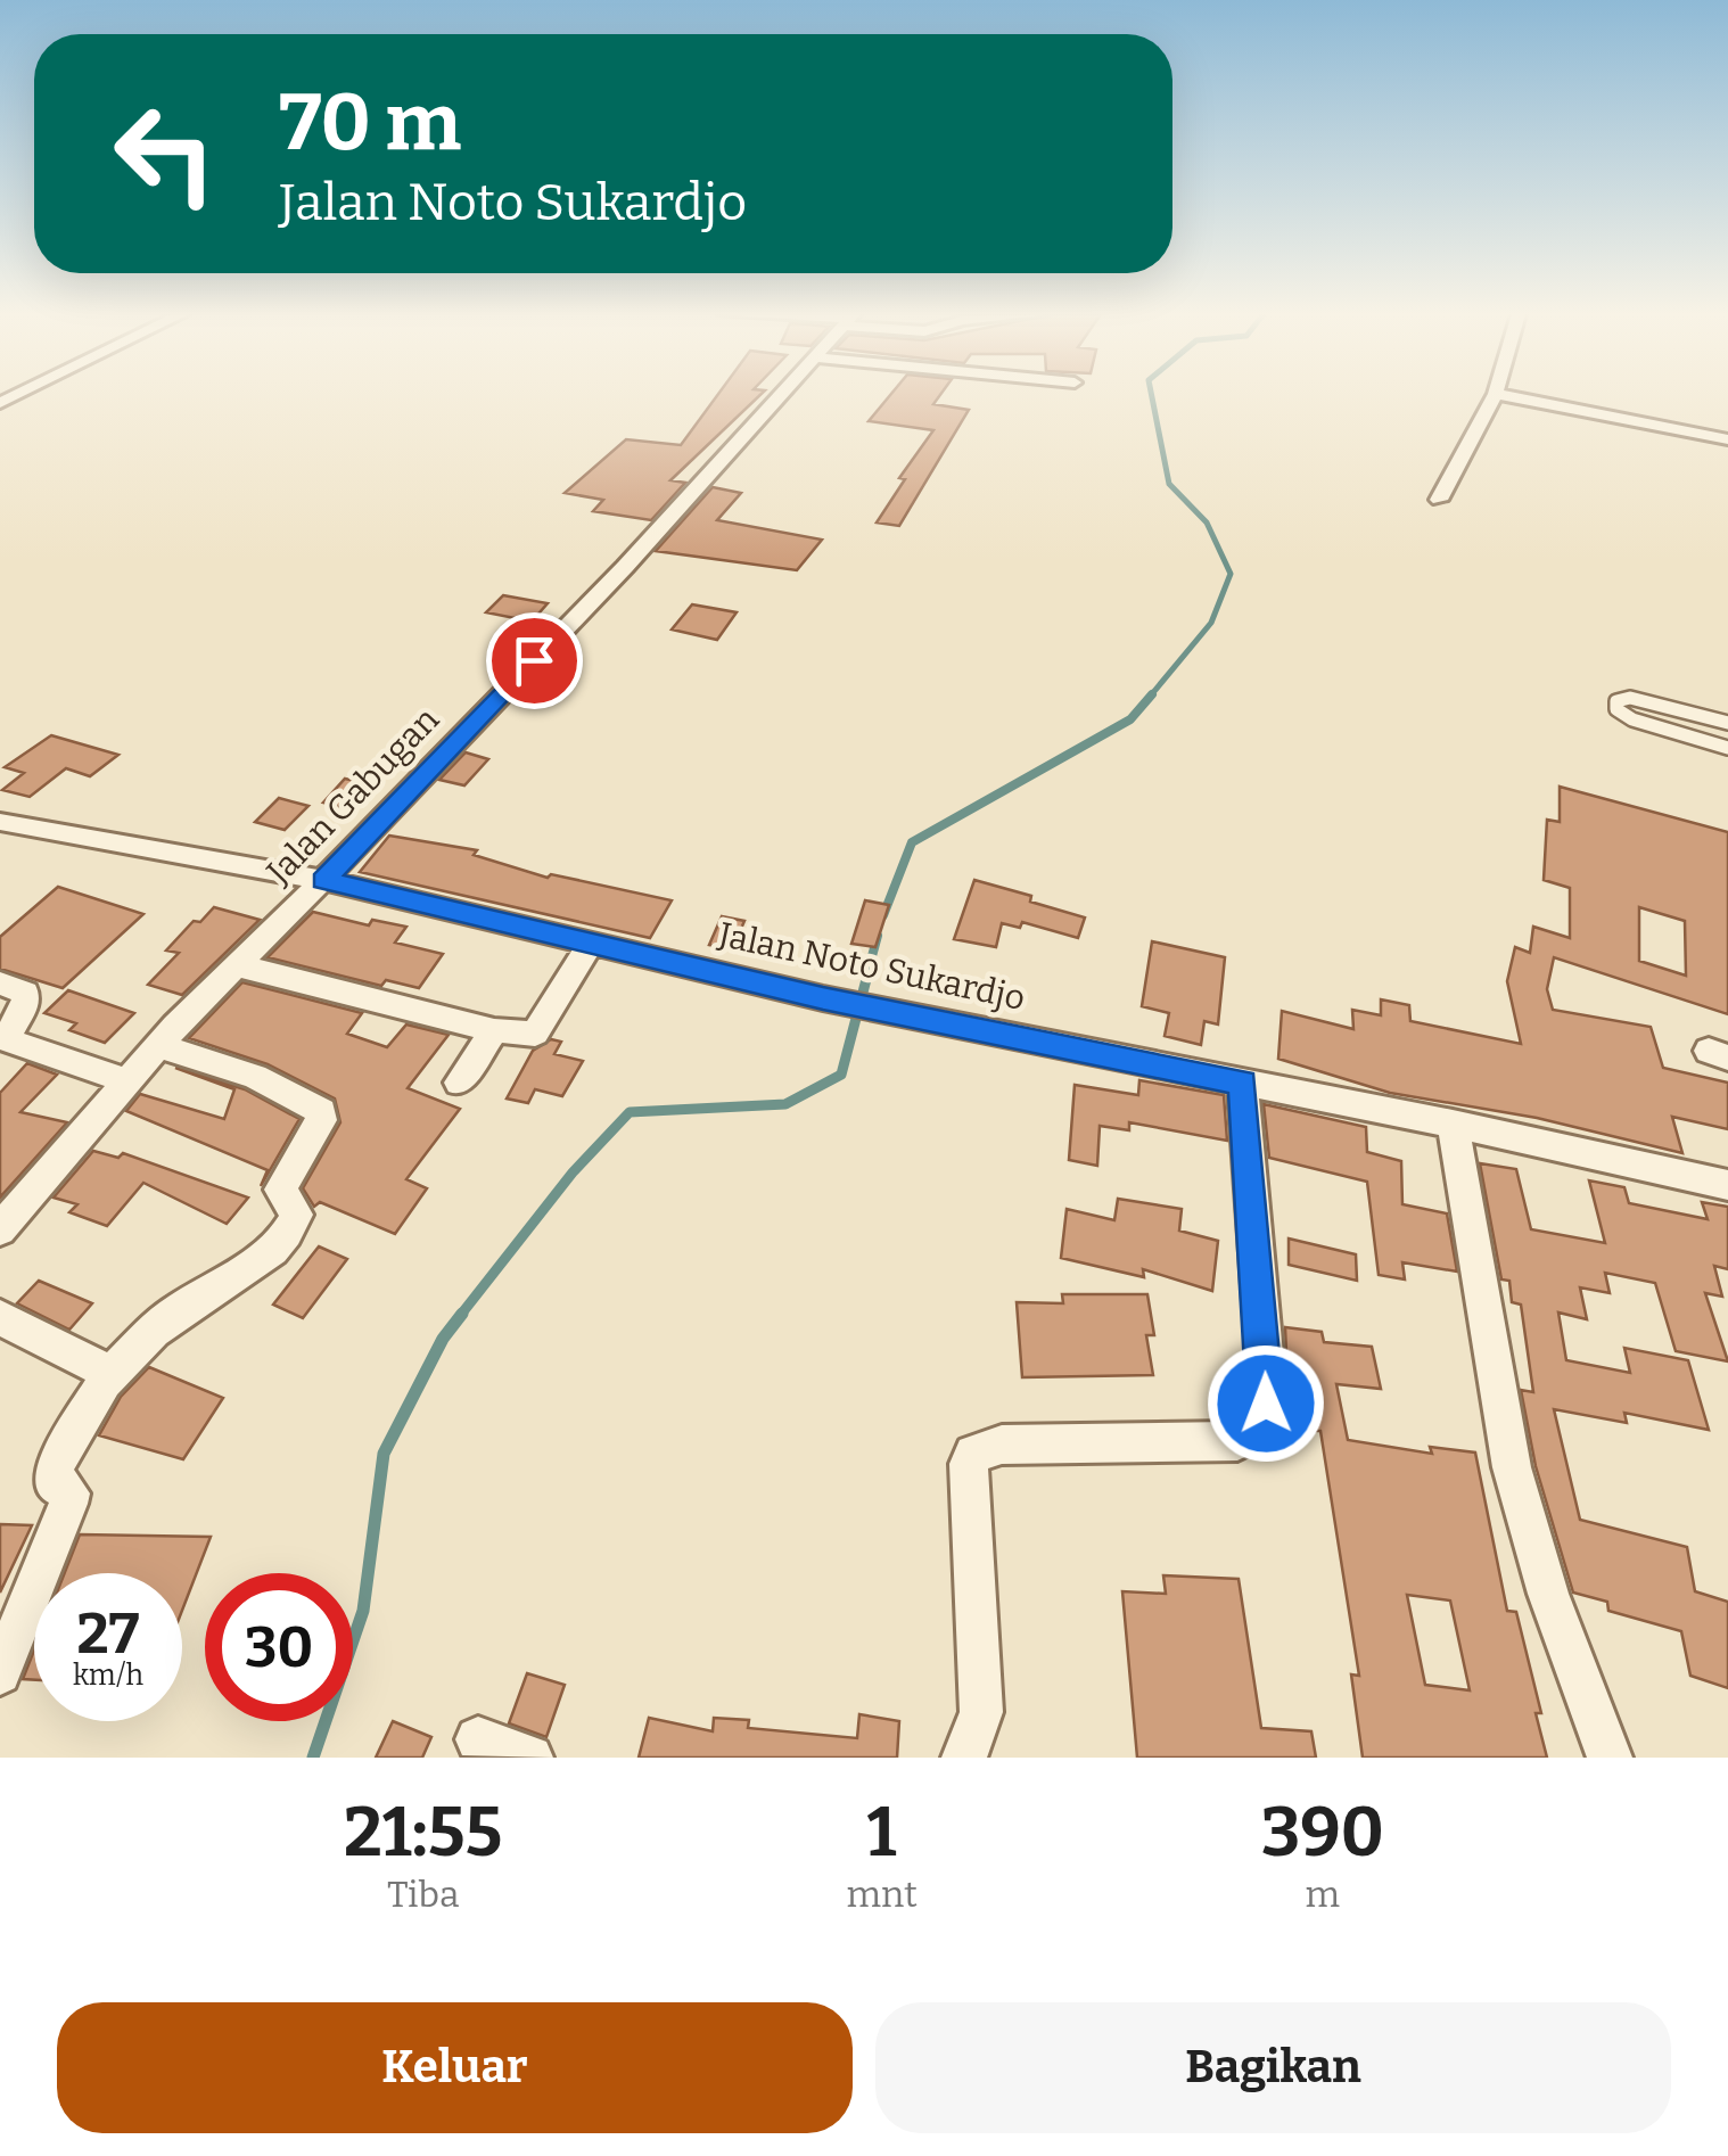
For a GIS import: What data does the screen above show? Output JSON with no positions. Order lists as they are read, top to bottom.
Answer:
{
  "streets": {
    "street": ["Jalan Gabugan", "Jalan Noto Sukardjo"]
  },
  "crossings": [
    ["Jalan Gabugan", "Jalan Noto Sukardjo"]
  ],
  "page": {
    "turn": ["70 m", "Jalan Noto Sukardjo"],
    "speed": "27 km/h",
    "limit": "30",
    "eta": [
      "21:55",
      "Tiba",
      "1",
      "mnt",
      "390",
      "m"
    ],
    "buttons": ["Keluar", "Bagikan"]
  }
}
